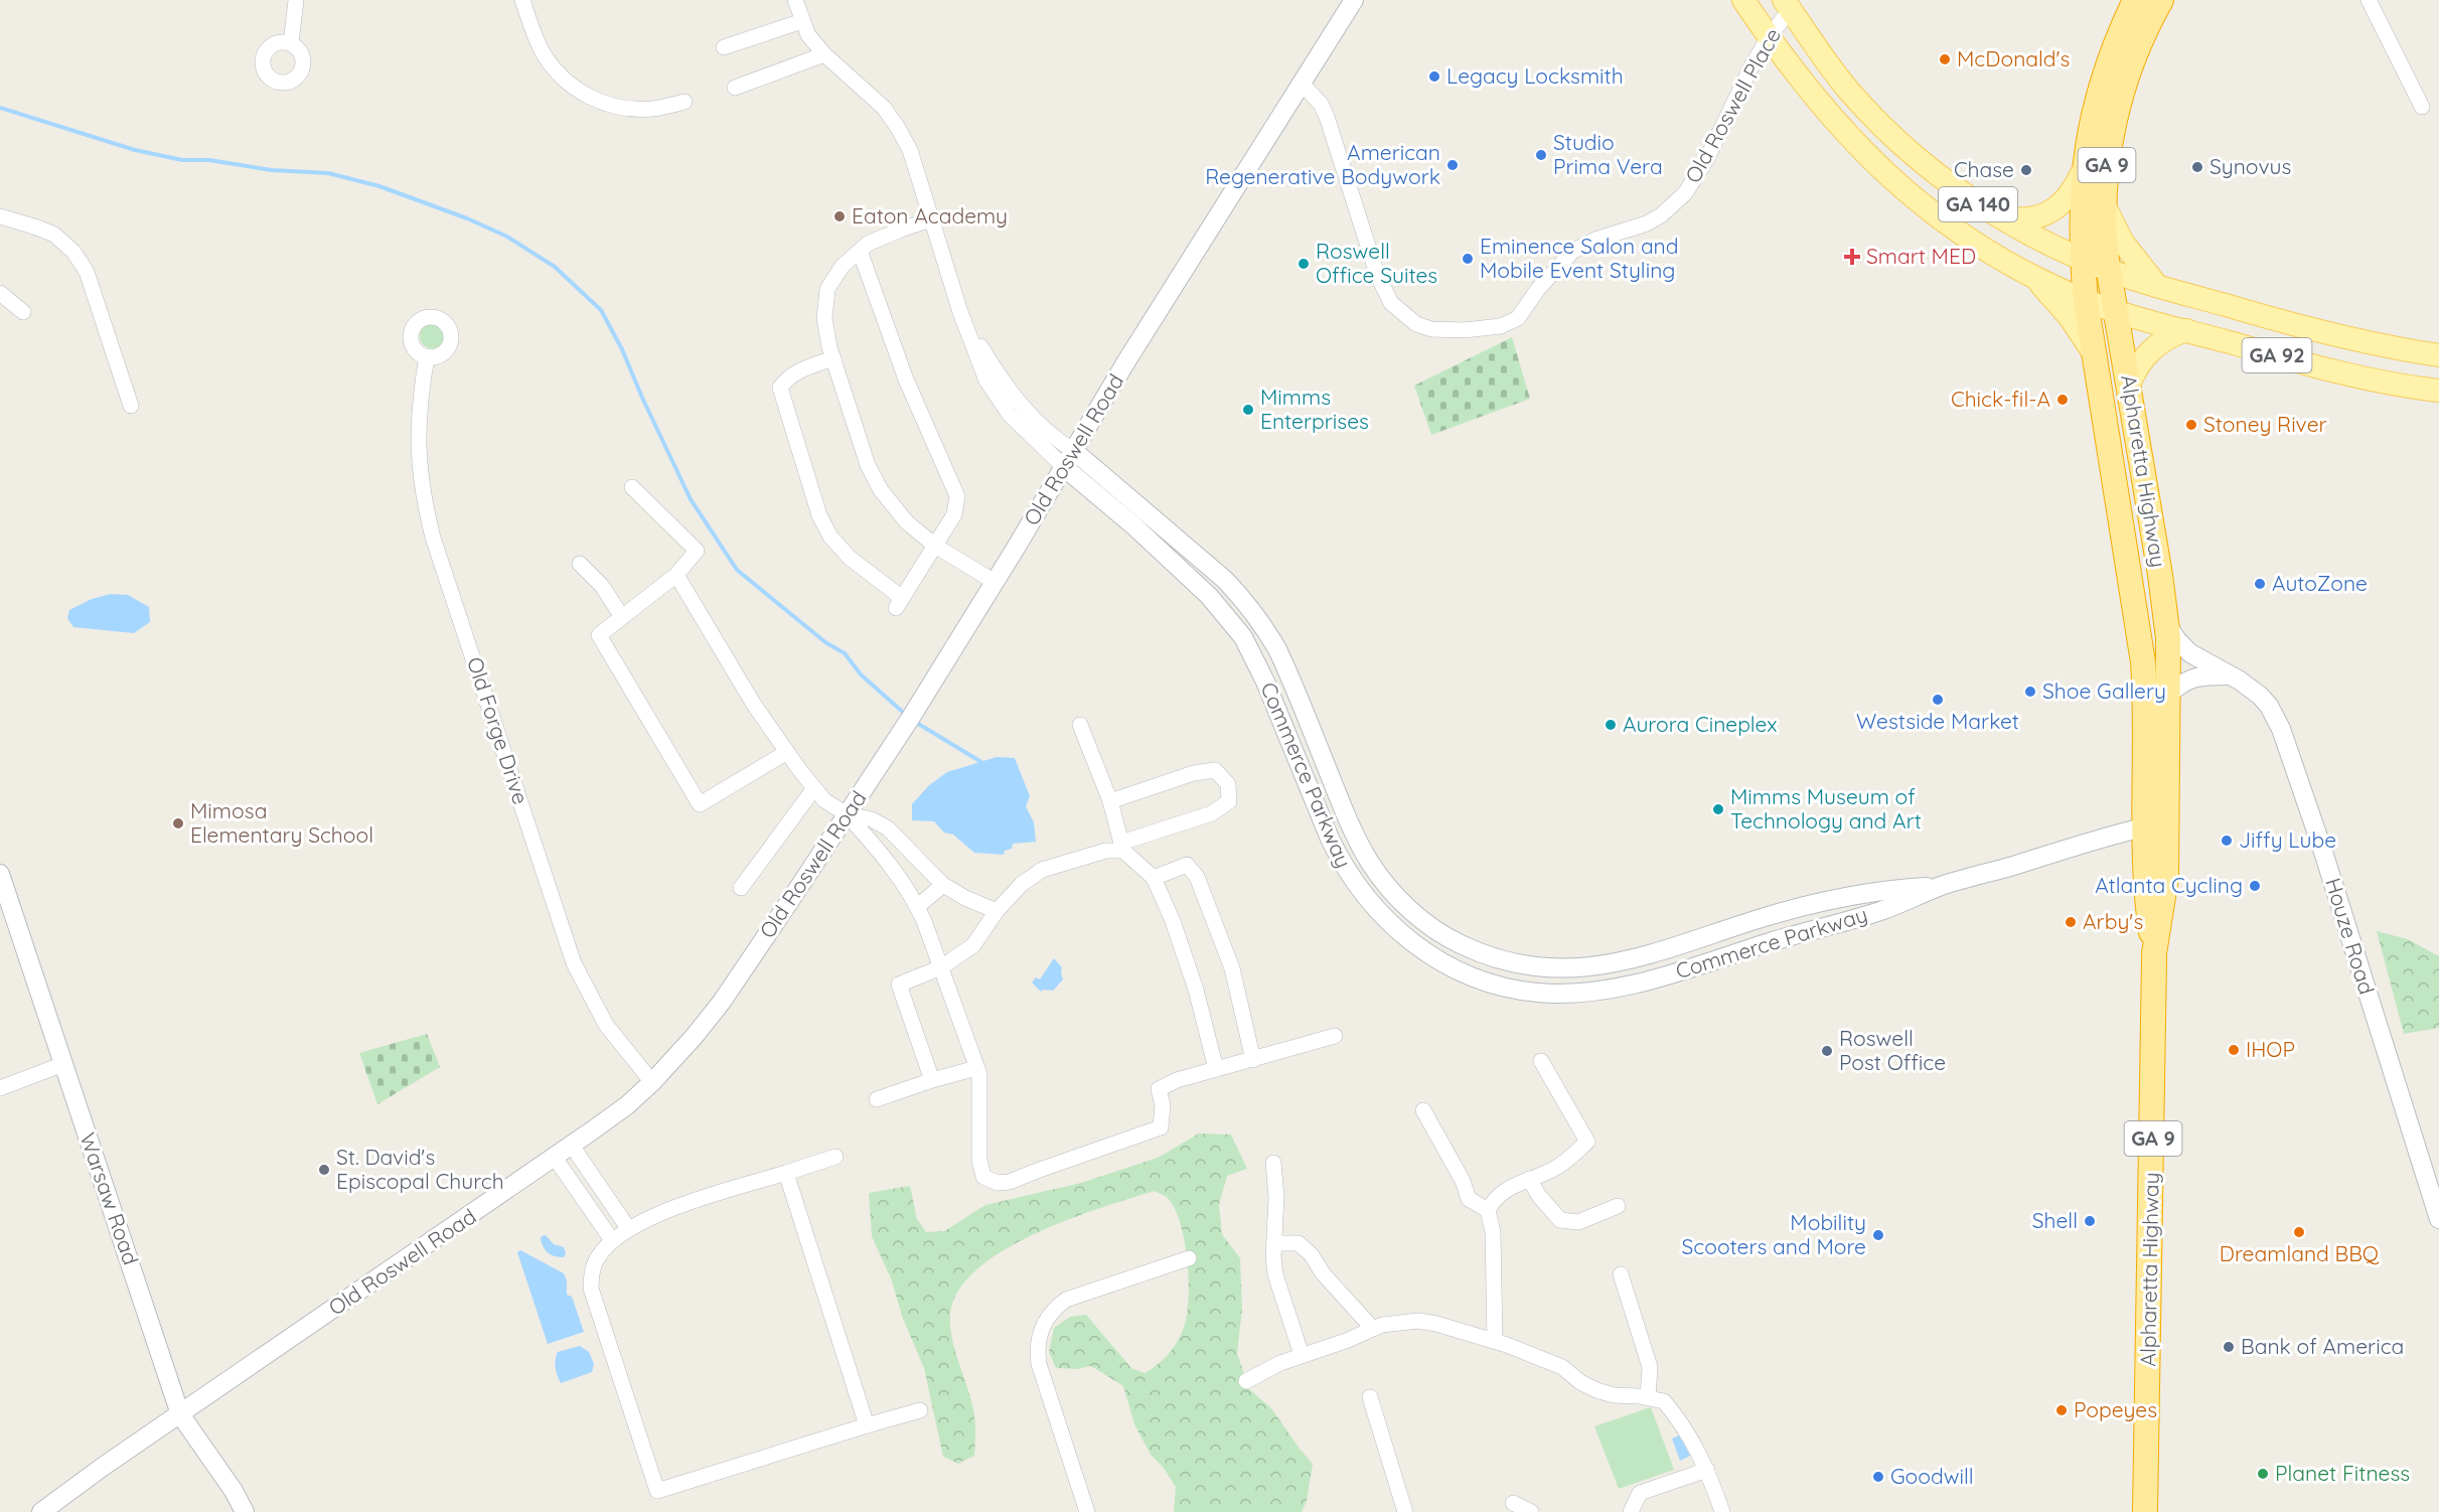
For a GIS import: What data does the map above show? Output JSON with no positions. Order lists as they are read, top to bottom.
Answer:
{
  "streets": {
    "highway": ["GA 9", "Alpharetta Highway"],
    "main road": ["GA 140", "GA 92"],
    "street": [
      "Old Roswell Place",
      "Old Roswell Road",
      "Old Forge Drive",
      "Commerce Parkway",
      "Houze Road",
      "Warsaw Road"
    ]
  },
  "crossings": [
    ["Old Roswell Place", "GA 140"],
    ["Old Roswell Place", "Old Roswell Road"],
    ["GA 140", "GA 92"],
    ["GA 140", "Alpharetta Highway"],
    ["GA 92", "Alpharetta Highway"],
    ["Old Roswell Road", "Old Forge Drive"],
    ["Old Roswell Road", "Commerce Parkway"],
    ["Old Roswell Road", "Warsaw Road"],
    ["Alpharetta Highway", "Commerce Parkway"],
    ["Alpharetta Highway", "Houze Road"]
  ],
  "places": {
    "other": [
      "McDonald's",
      "Legacy Locksmith",
      "Studio Prima Vera",
      "American Regenerative Bodywork",
      "Synovus",
      "Chase",
      "Eaton Academy",
      "Eminence Salon and Mobile Event Styling",
      "Roswell Office Suites",
      "Chick-fil-A",
      "Mimms Enterprises",
      "Stoney River",
      "AutoZone",
      "Shoe Gallery",
      "Westside Market",
      "Aurora Cineplex",
      "Mimms Museum of Technology and Art",
      "Mimosa Elementary School",
      "Jiffy Lube",
      "Atlanta Cycling",
      "Arby's",
      "IHOP",
      "Roswell Post Office",
      "St. David's Episcopal Church",
      "Shell",
      "Dreamland BBQ",
      "Mobility Scooters and More",
      "Bank of America",
      "Popeyes",
      "Planet Fitness",
      "Goodwill"
    ],
    "health": ["Smart MED"]
  }
}
